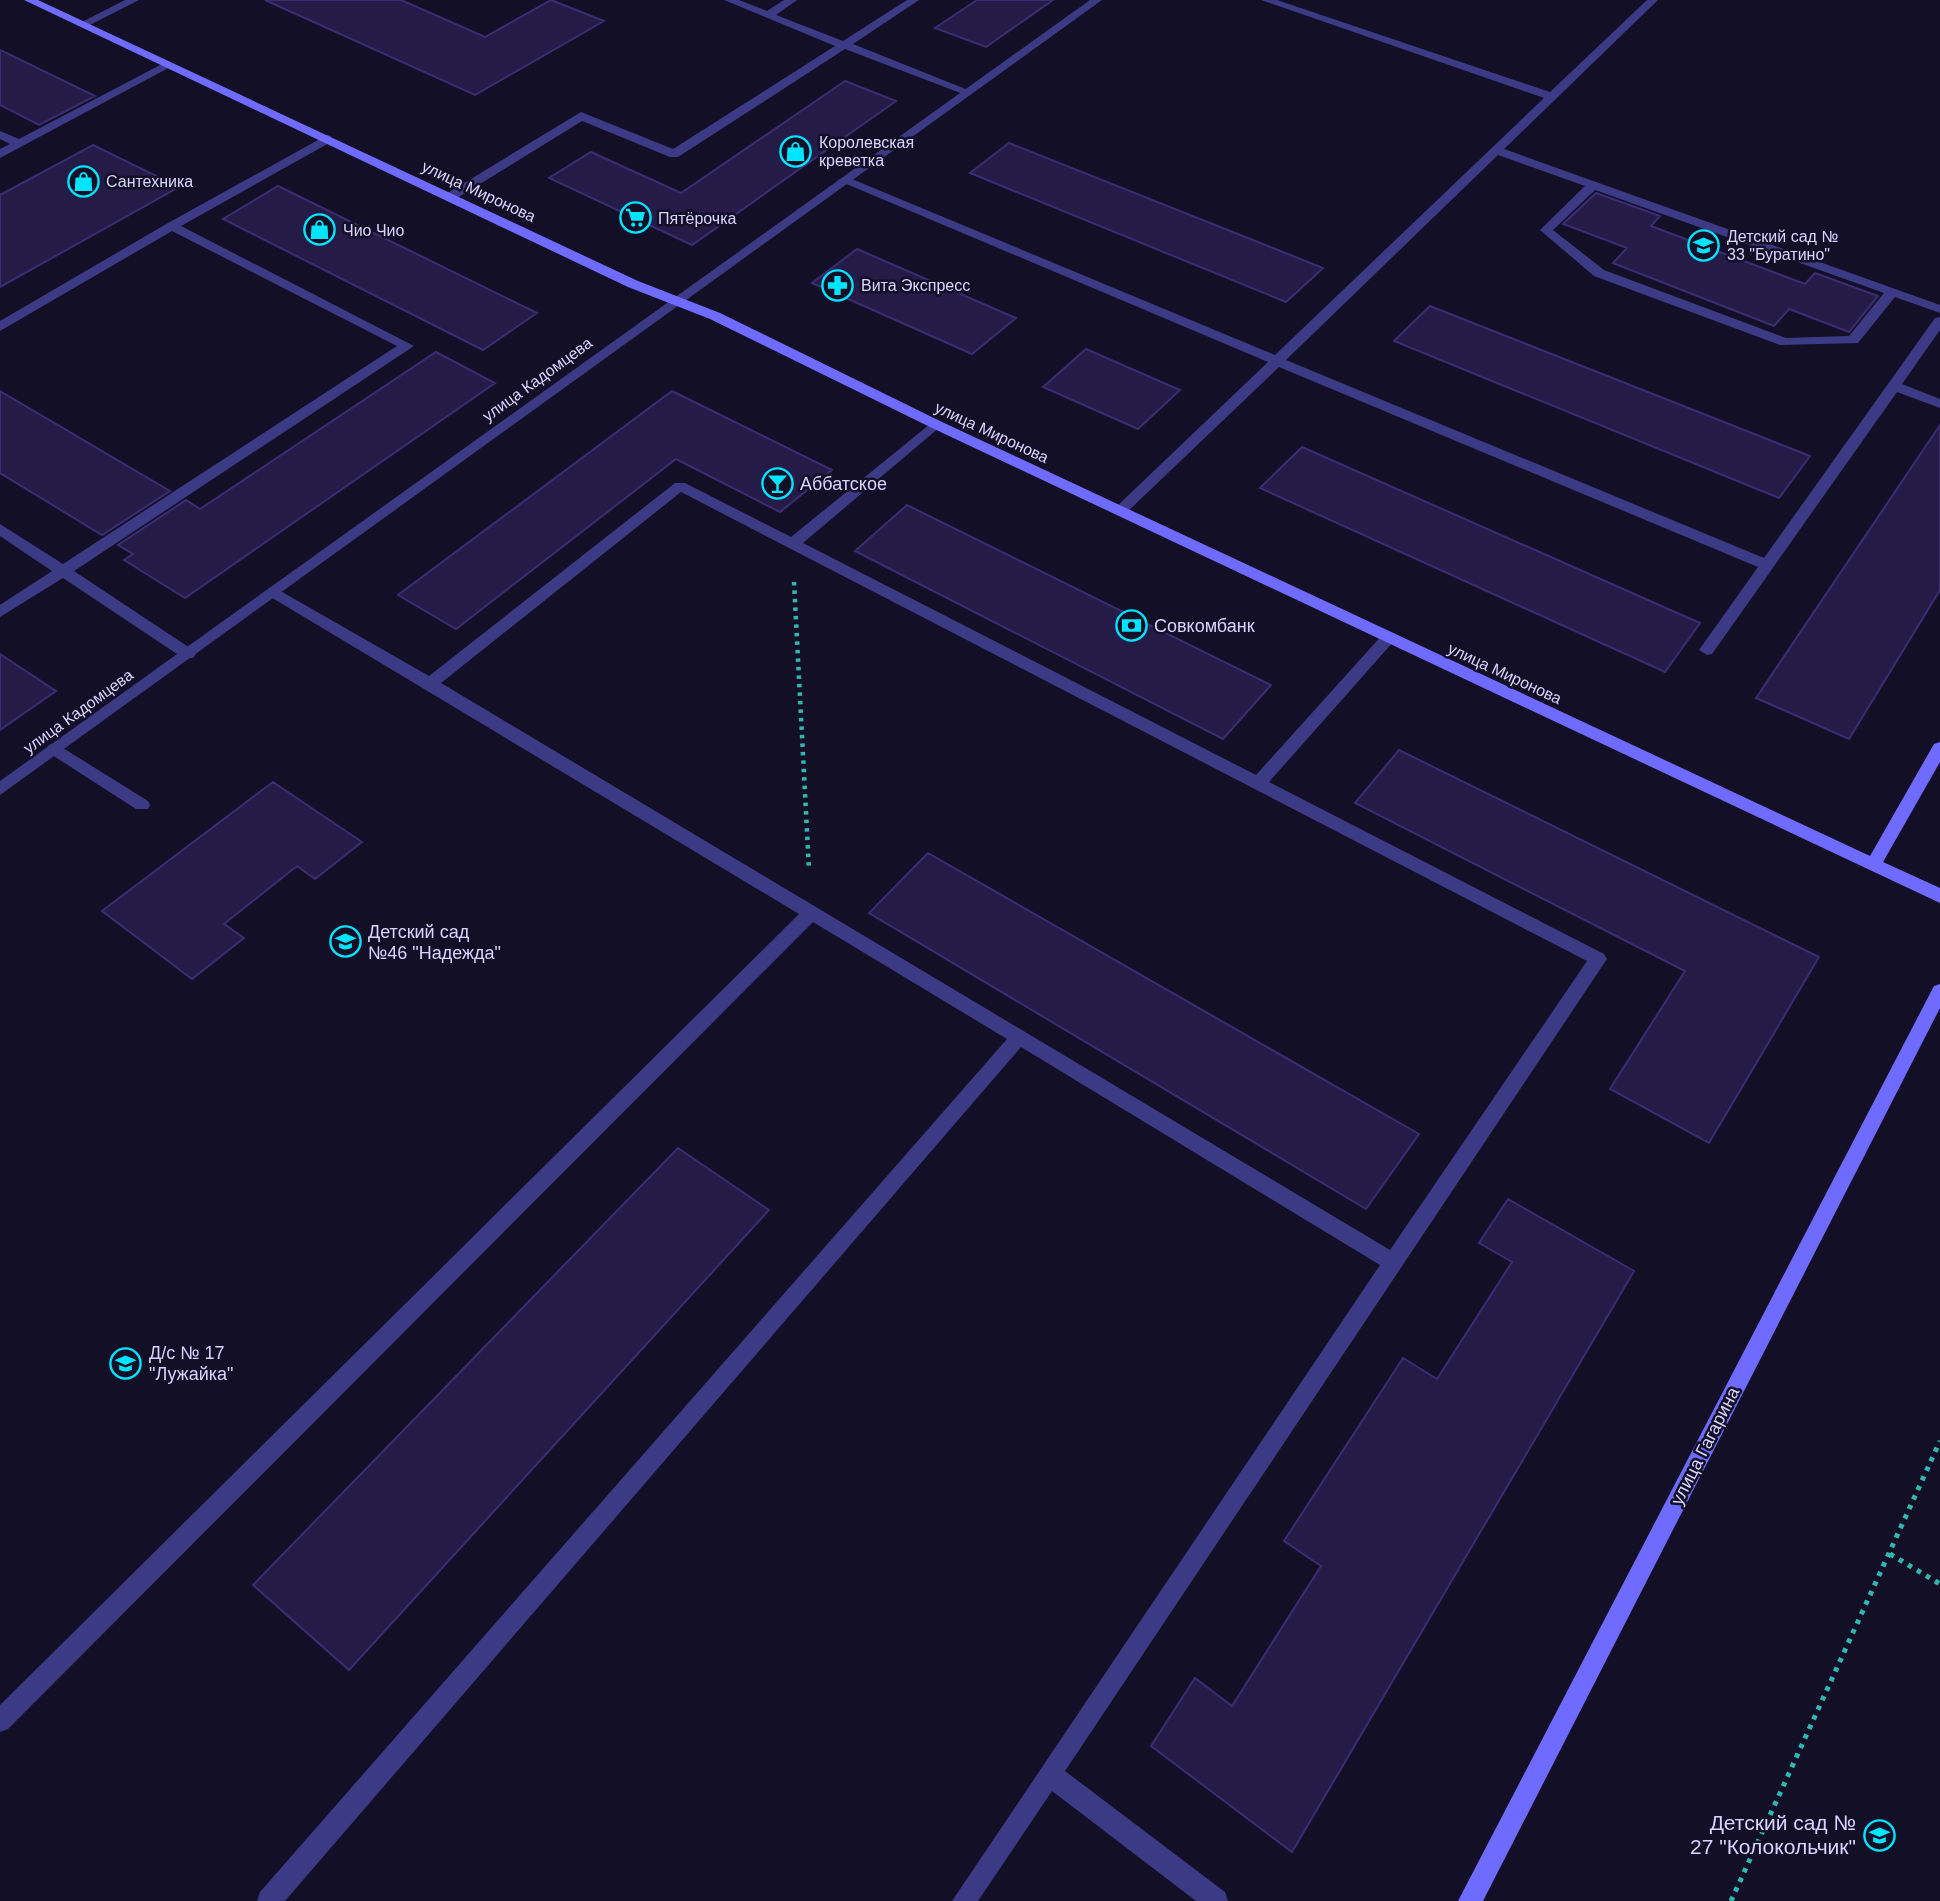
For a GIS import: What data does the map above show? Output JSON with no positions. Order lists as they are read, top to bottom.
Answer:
{
  "streets": {
    "main road": ["улица Миронова", "улица Гагарина"],
    "street": ["улица Кадомцева"]
  },
  "crossings": [
    ["улица Миронова", "улица Кадомцева"]
  ],
  "places": {
    "shop": ["Королевская креветка", "Сантехника", "Чио Чио"],
    "supermarket": ["Пятёрочка"],
    "school or university": [
      "Детский сад № 33 \"Буратино\"",
      "Детский сад №46 \"Надежда\"",
      "Д/с № 17 \"Лужайка\"",
      "Детский сад № 27 \"Колокольчик\""
    ],
    "pharmacy": ["Вита Экспресс"],
    "bar": ["Аббатское"],
    "bank": ["Совкомбанк"]
  }
}
